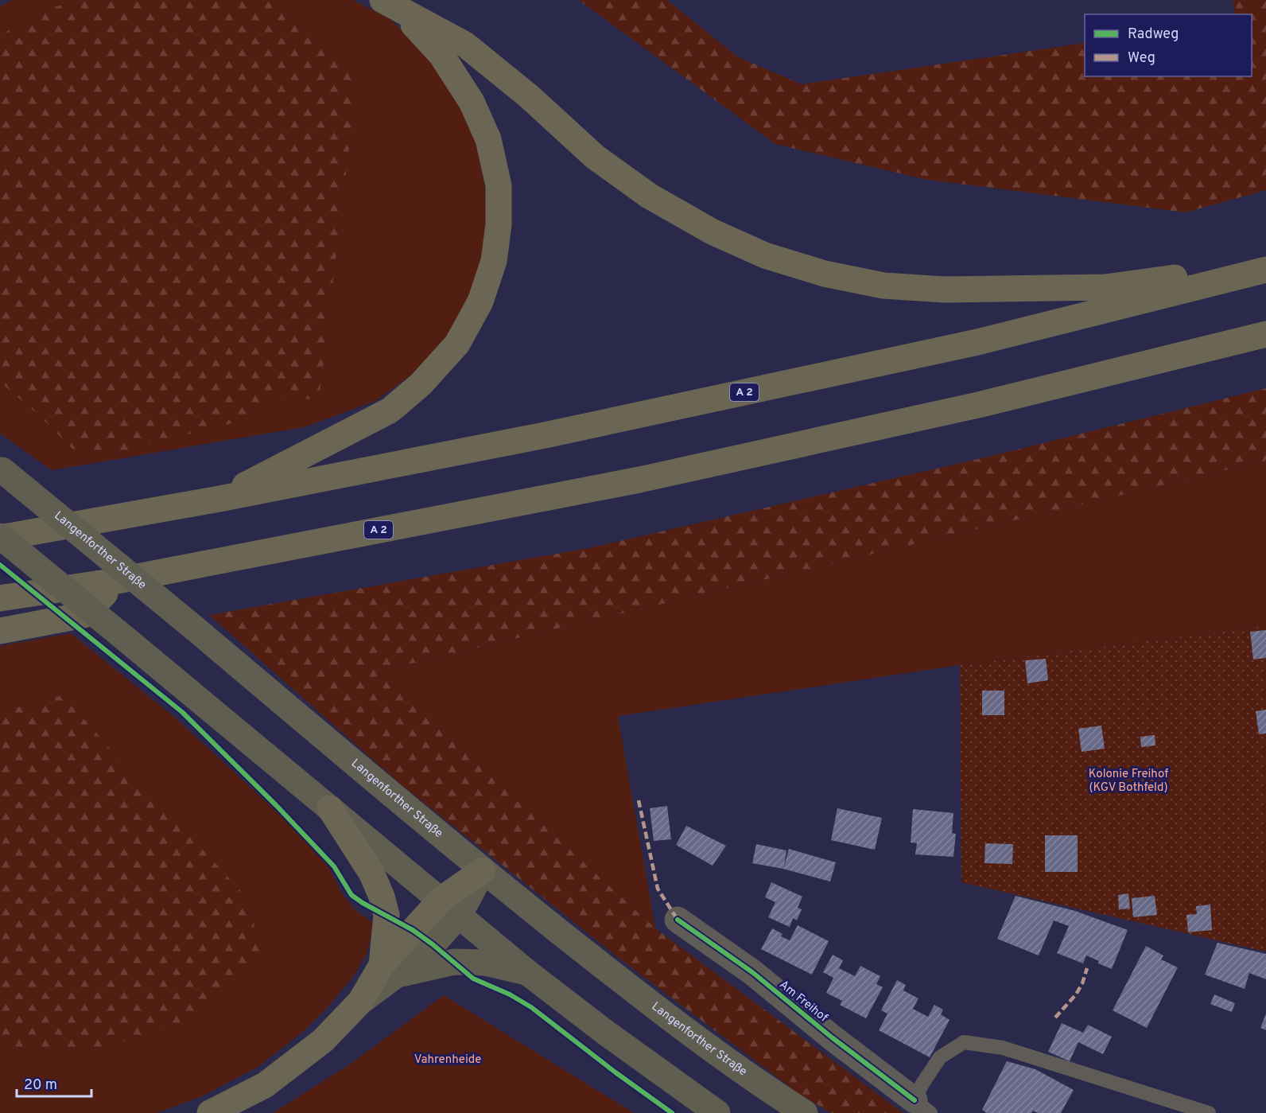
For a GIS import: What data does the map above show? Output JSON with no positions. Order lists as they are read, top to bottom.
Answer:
{
  "streets": {
    "highway": ["A 2"],
    "main road": ["Langenforther Straße"],
    "street": ["Am Freihof"]
  },
  "parks": ["Kolonie Freihof (KGV Bothfeld)", "Vahrenheide"],
  "legend": ["Radweg", "Weg"],
  "scale_bar": "20 m"
}
